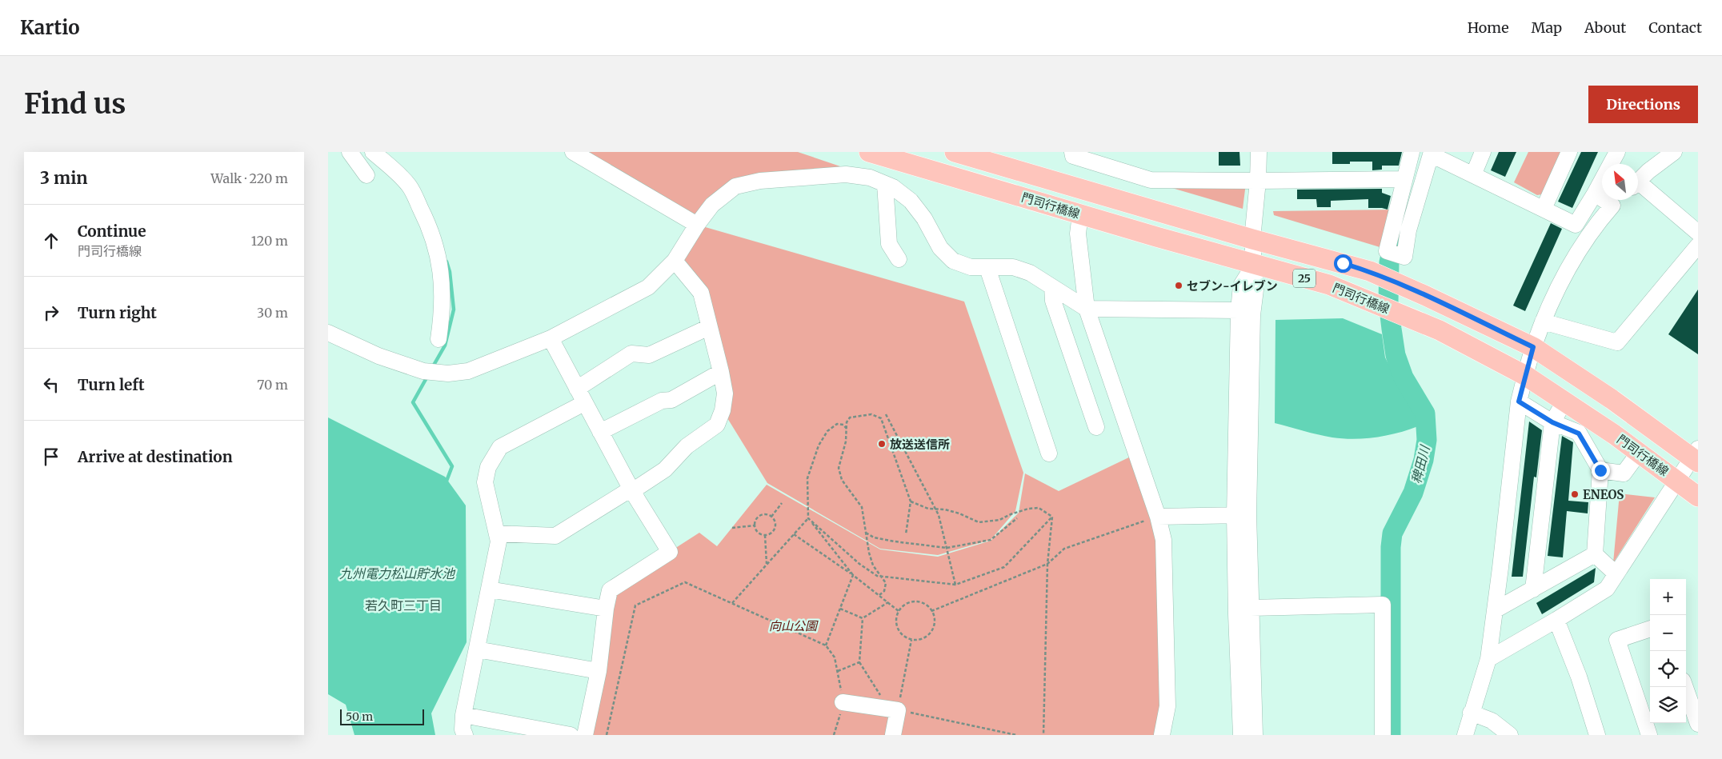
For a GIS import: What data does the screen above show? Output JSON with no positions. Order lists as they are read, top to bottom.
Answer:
{
  "streets": {
    "main road": ["門司行橋線", "25"]
  },
  "districts": ["若久町三丁目"],
  "water": ["稗田川", "九州電力松山貯水池"],
  "parks": ["向山公園"],
  "places": ["セブン-イレブン", "放送送信所", "ENEOS"],
  "scale_bar": "50 m",
  "north": "top left",
  "page": {
    "header": "Kartio",
    "nav": [
      "Home",
      "Map",
      "About",
      "Contact"
    ],
    "buttons": "Directions",
    "title": "Find us",
    "heading": ["3 min", "Walk · 220 m"],
    "list": [
      ["Continue", "門司行橋線", "120 m"],
      ["Turn right", "30 m"],
      ["Turn left", "70 m"],
      "Arrive at destination"
    ],
    "map_buttons": ["+", "−"],
    "scale": "50 m"
  }
}
